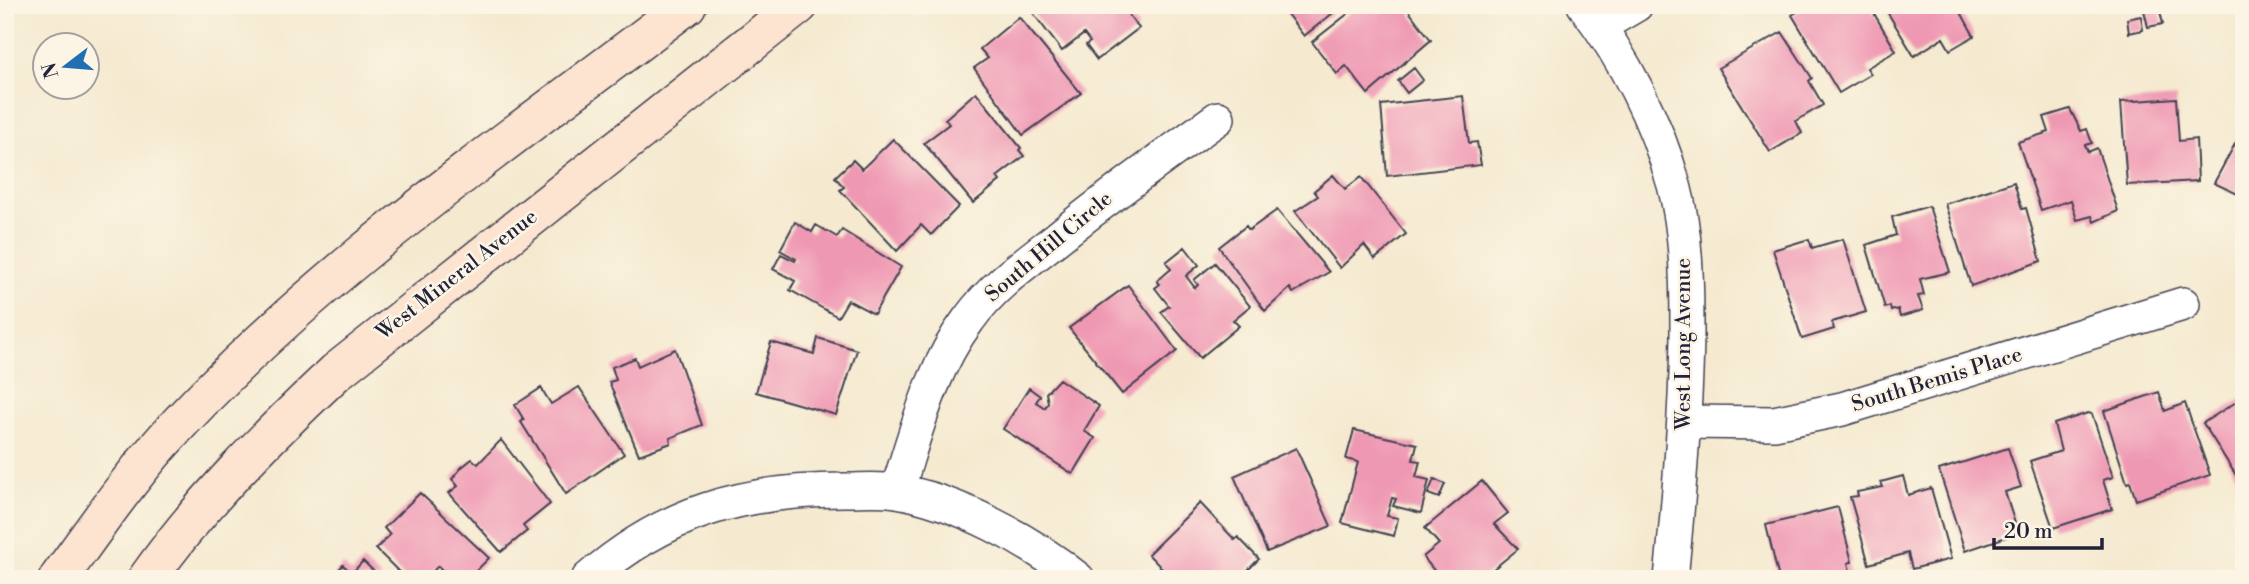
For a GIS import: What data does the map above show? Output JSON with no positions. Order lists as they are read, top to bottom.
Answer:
{
  "streets": {
    "main road": ["West Mineral Avenue"],
    "street": ["South Hill Circle", "West Long Avenue", "South Bemis Place"]
  },
  "crossings": [
    ["West Long Avenue", "South Bemis Place"]
  ],
  "scale_bar": "20 m",
  "north": "left"
}
